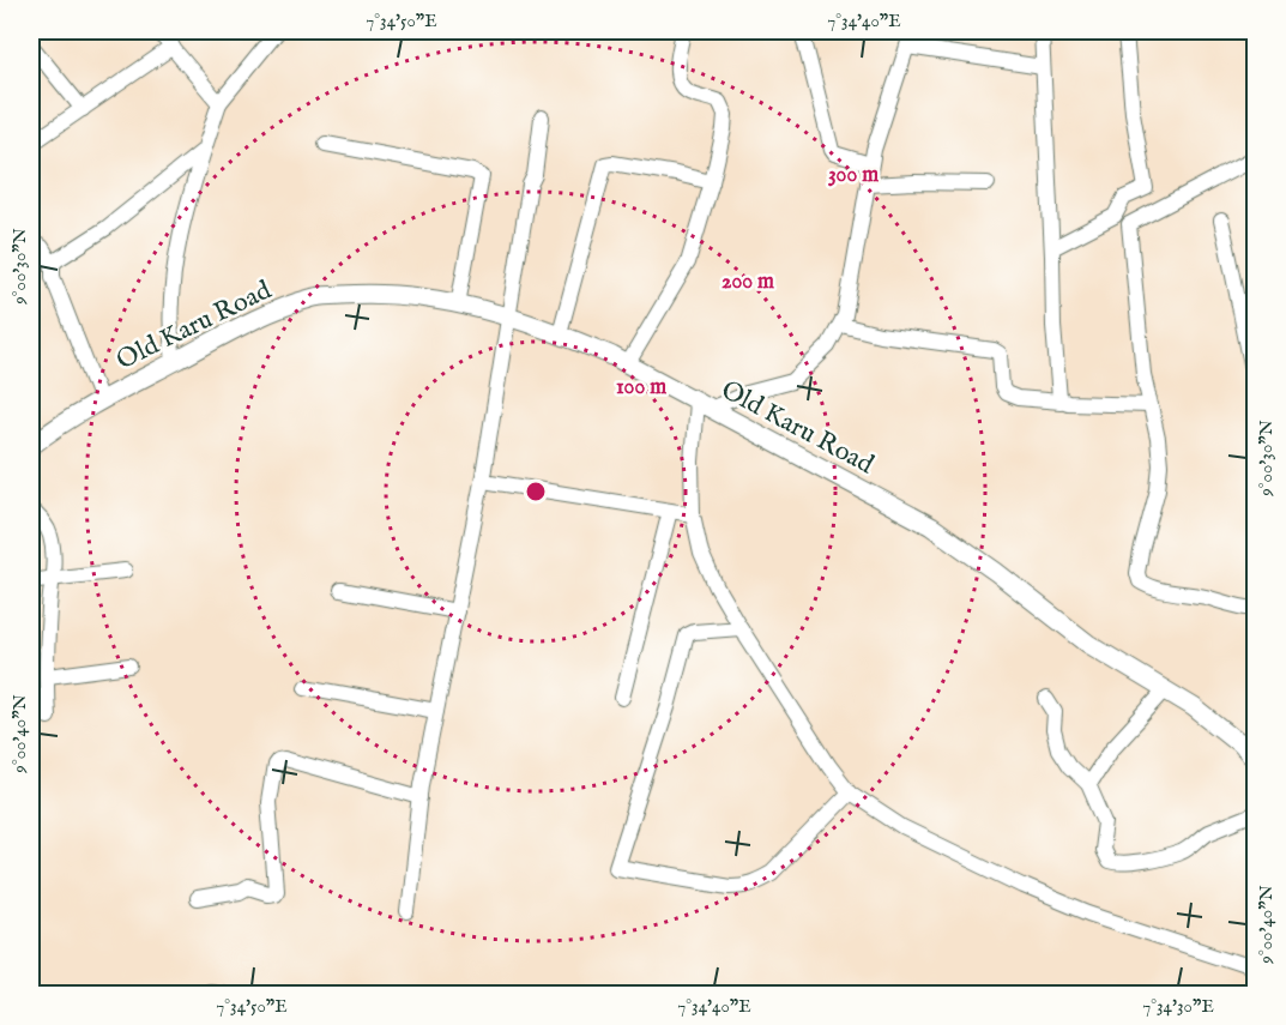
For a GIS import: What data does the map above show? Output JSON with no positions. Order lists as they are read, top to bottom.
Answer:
{
  "streets": {
    "main road": ["Old Karu Road"]
  },
  "coordinates": [
    "7°34'50\"E",
    "7°34'40\"E",
    "9°00'30\"N",
    "9°00'40\"N",
    "7°34'30\"E"
  ],
  "rings": ["300 m", "200 m", "100 m"]
}
